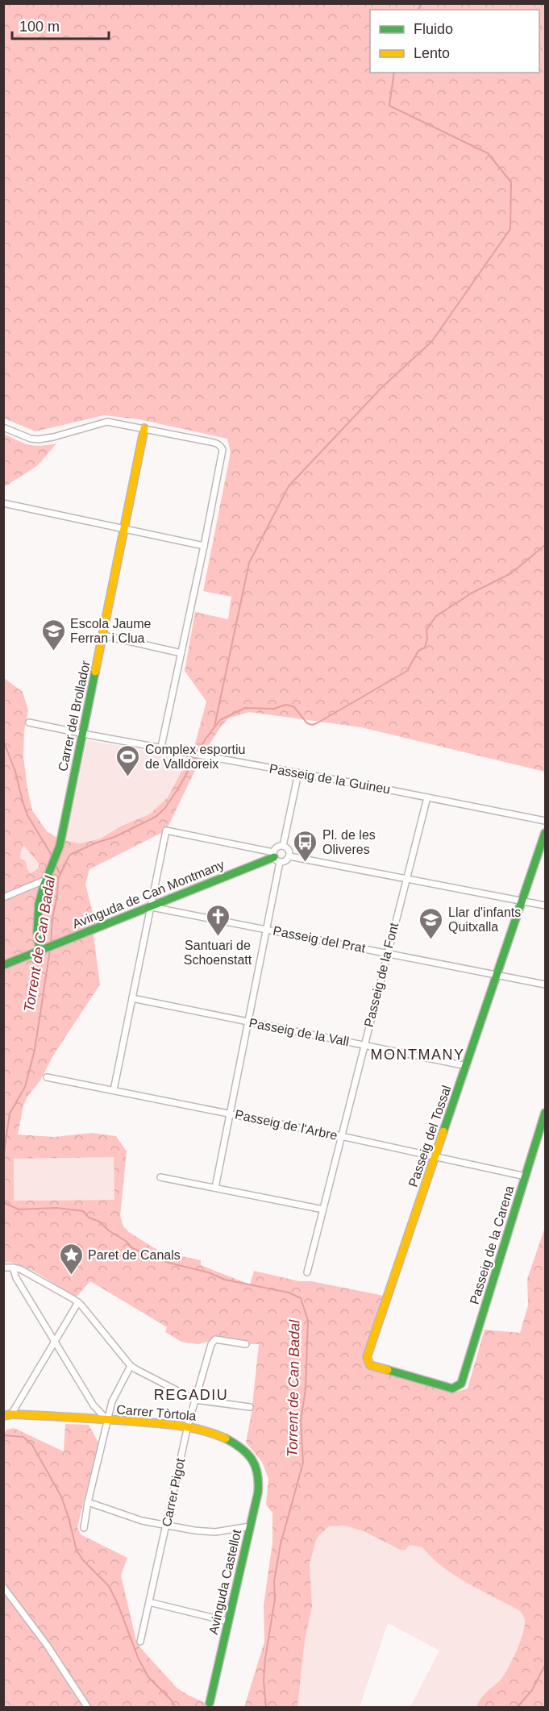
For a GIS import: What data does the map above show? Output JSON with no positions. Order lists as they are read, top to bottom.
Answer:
{
  "streets": {
    "street": [
      "Carrer del Brollador",
      "Passeig de la Guineu",
      "Avinguda de Can Montmany",
      "Passeig del Prat",
      "Passeig de la Font",
      "Passeig de la Vall",
      "Passeig de l'Arbre",
      "Passeig del Tossal",
      "Passeig de la Carena",
      "Carrer Tòrtola",
      "Carrer Pigot",
      "Avinguda Castellot"
    ]
  },
  "crossings": [
    ["Carrer del Brollador", "Passeig de la Guineu"],
    ["Carrer del Brollador", "Avinguda de Can Montmany"],
    ["Passeig de la Guineu", "Passeig de la Font"],
    ["Avinguda de Can Montmany", "Passeig del Prat"],
    ["Passeig del Prat", "Passeig de la Font"],
    ["Passeig del Prat", "Passeig del Tossal"],
    ["Passeig de la Font", "Passeig de la Vall"],
    ["Passeig de la Font", "Passeig de l'Arbre"],
    ["Passeig de la Vall", "Passeig del Tossal"],
    ["Passeig de l'Arbre", "Passeig del Tossal"],
    ["Passeig de l'Arbre", "Passeig de la Carena"],
    ["Passeig del Tossal", "Passeig de la Carena"],
    ["Carrer Tòrtola", "Carrer Pigot"],
    ["Carrer Tòrtola", "Avinguda Castellot"]
  ],
  "districts": ["MONTMANY", "REGADIU"],
  "water": ["Torrent de Can Badal"],
  "places": {
    "school or university": ["Escola Jaume Ferran i Clua", "Llar d'infants Quitxalla"],
    "sports": ["Complex esportiu de Valldoreix"],
    "bus stop": ["Pl. de les Oliveres"],
    "church": ["Santuari de Schoenstatt"],
    "place": ["Paret de Canals"]
  },
  "legend": ["Fluido", "Lento"],
  "scale_bar": "100 m"
}
